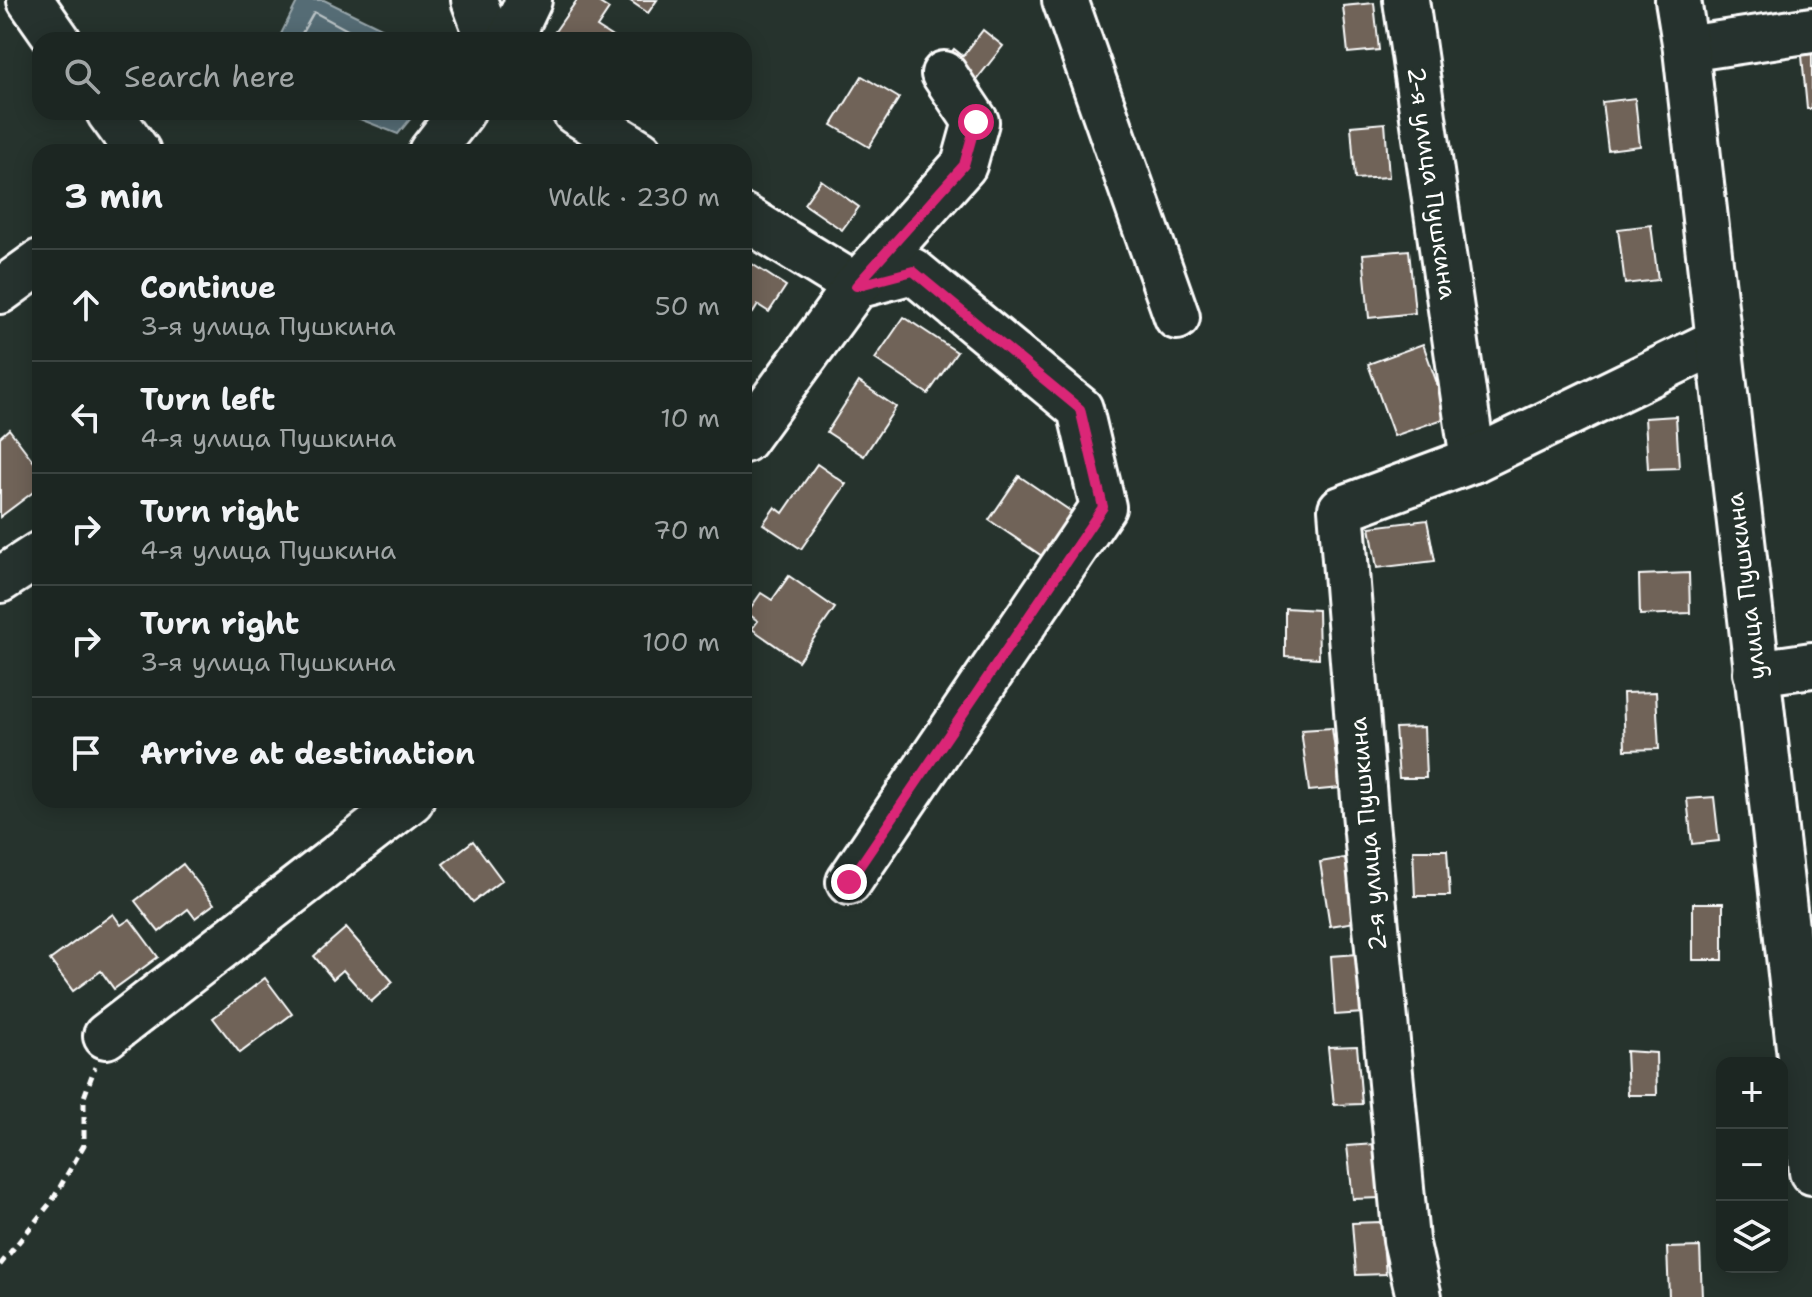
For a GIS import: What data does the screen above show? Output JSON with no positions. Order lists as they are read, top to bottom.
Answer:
{
  "streets": {
    "street": ["2-я улица Пушкина", "улица Пушкина"]
  },
  "crossings": [
    ["2-я улица Пушкина", "улица Пушкина"]
  ],
  "page": {
    "search": "Search here",
    "heading": ["3 min", "Walk · 230 m"],
    "list": [
      ["Continue", "3-я улица Пушкина", "50 m"],
      ["Turn left", "4-я улица Пушкина", "10 m"],
      ["Turn right", "4-я улица Пушкина", "70 m"],
      ["Turn right", "3-я улица Пушкина", "100 m"],
      "Arrive at destination"
    ],
    "map_buttons": ["+", "−"]
  }
}
